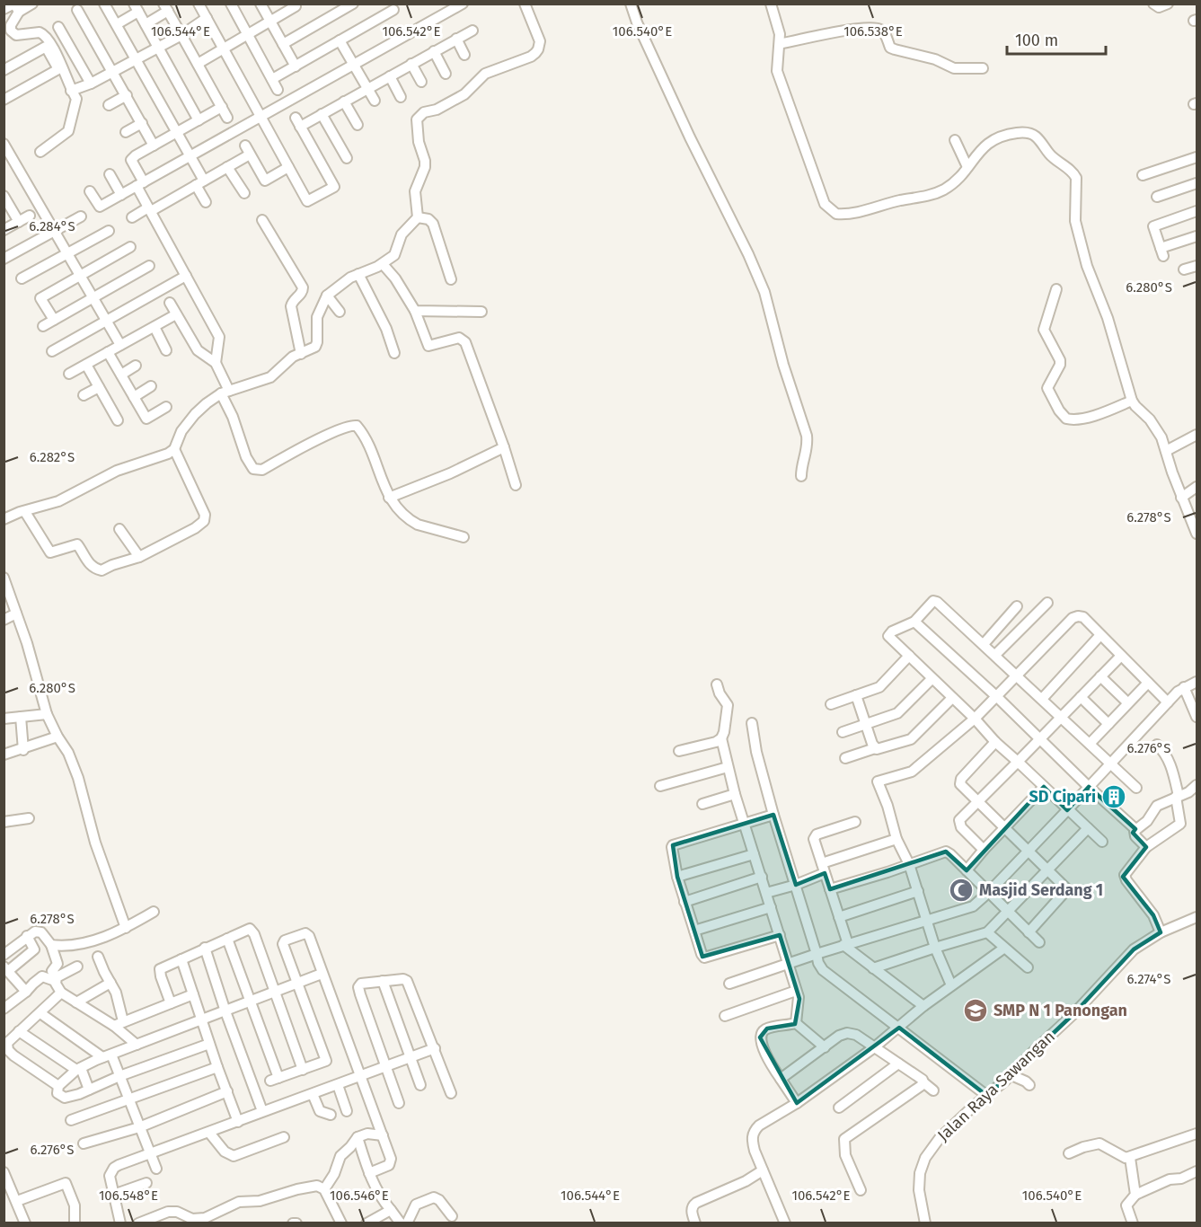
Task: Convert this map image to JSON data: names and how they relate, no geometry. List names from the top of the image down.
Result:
{
  "streets": {
    "street": ["Jalan Raya Sawangan"]
  },
  "places": {
    "building": ["SD Cipari"],
    "mosque": ["Masjid Serdang 1"],
    "school or university": ["SMP N 1 Panongan"]
  },
  "scale_bar": "100 m",
  "coordinates": [
    "106.544°E",
    "106.542°E",
    "106.538°E",
    "106.540°E",
    "6.284°S",
    "6.280°S",
    "6.282°S",
    "6.278°S",
    "6.276°S",
    "6.274°S",
    "106.548°E",
    "106.546°E"
  ]
}
